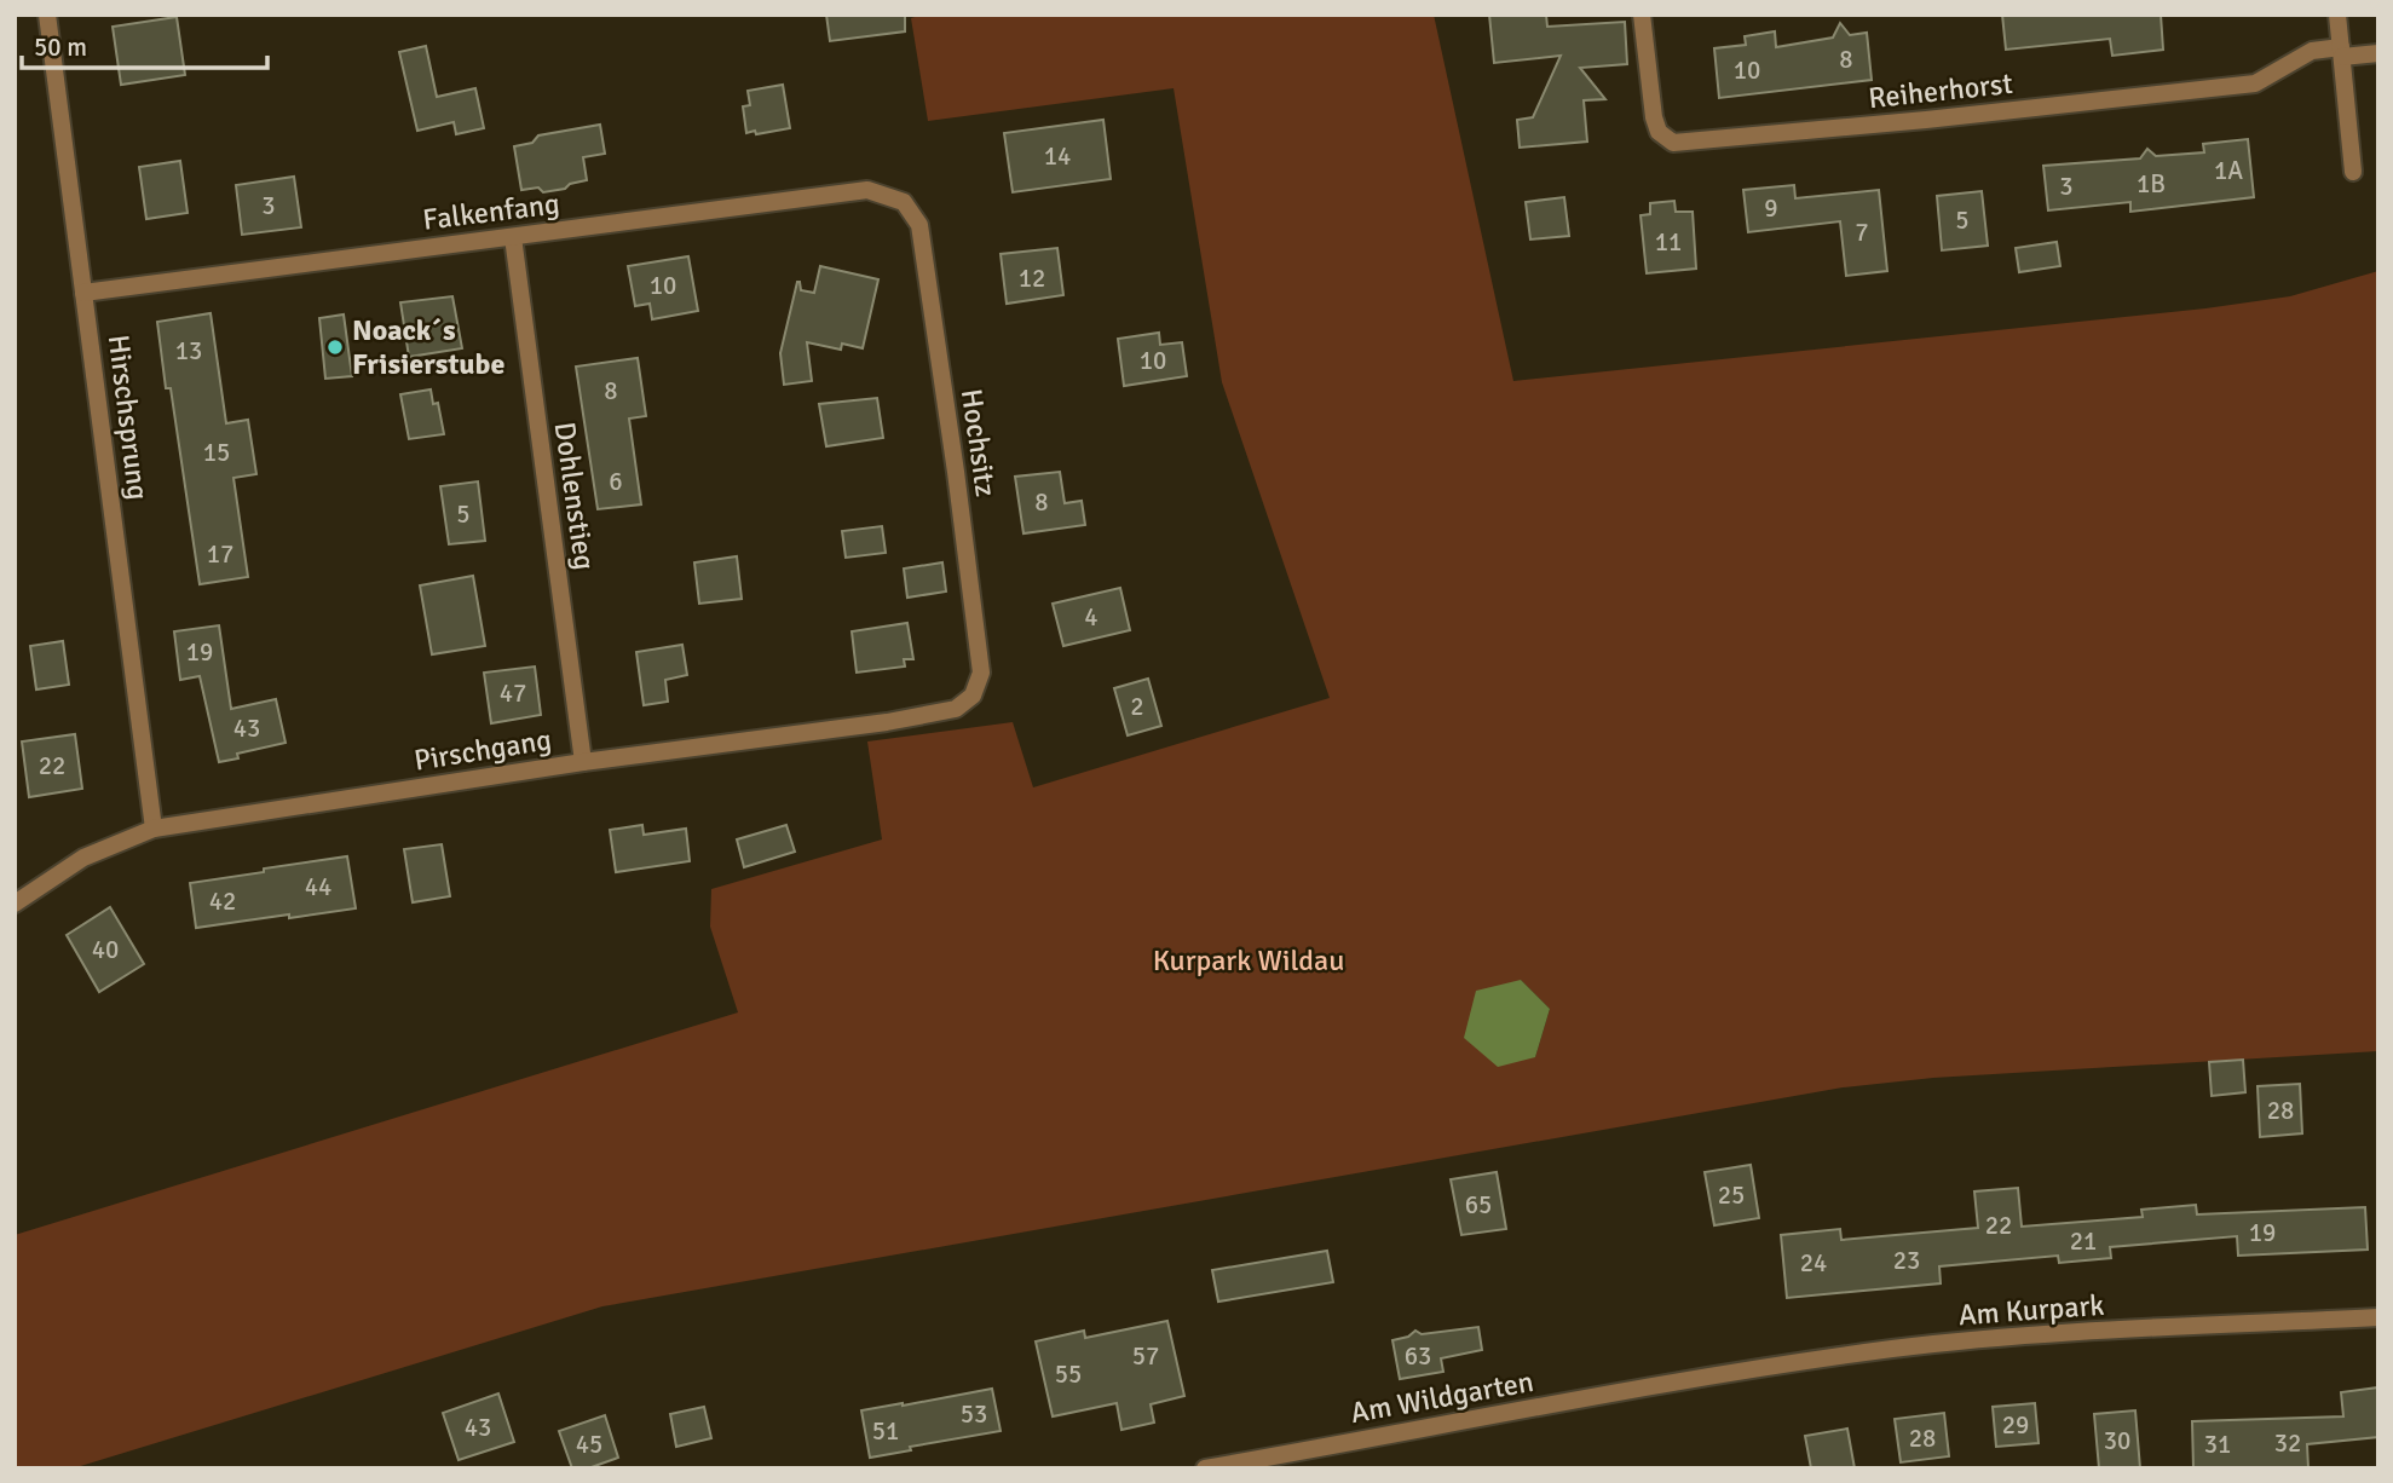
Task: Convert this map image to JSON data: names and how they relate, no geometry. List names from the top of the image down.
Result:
{
  "streets": {
    "street": [
      "Reiherhorst",
      "Falkenfang",
      "Hirschsprung",
      "Hochsitz",
      "Dohlenstieg",
      "Pirschgang",
      "Am Kurpark",
      "Am Wildgarten"
    ]
  },
  "crossings": [
    ["Falkenfang", "Hirschsprung"],
    ["Falkenfang", "Hochsitz"],
    ["Falkenfang", "Dohlenstieg"],
    ["Hirschsprung", "Pirschgang"],
    ["Hochsitz", "Pirschgang"],
    ["Dohlenstieg", "Pirschgang"],
    ["Am Kurpark", "Am Wildgarten"]
  ],
  "parks": ["Kurpark Wildau"],
  "places": ["Noack´s Frisierstube"],
  "house_numbers": [
    "8",
    "10",
    "14",
    "1A",
    "1B",
    "3",
    "3",
    "9",
    "5",
    "7",
    "11",
    "12",
    "10",
    "13",
    "10",
    "8",
    "15",
    "6",
    "8",
    "5",
    "17",
    "4",
    "19",
    "47",
    "2",
    "43",
    "22",
    "44",
    "42",
    "40",
    "28",
    "25",
    "65",
    "22",
    "19",
    "21",
    "23",
    "24",
    "57",
    "63",
    "55",
    "53",
    "29",
    "43",
    "51",
    "28",
    "30",
    "32",
    "45",
    "31"
  ],
  "scale_bar": "50 m"
}
